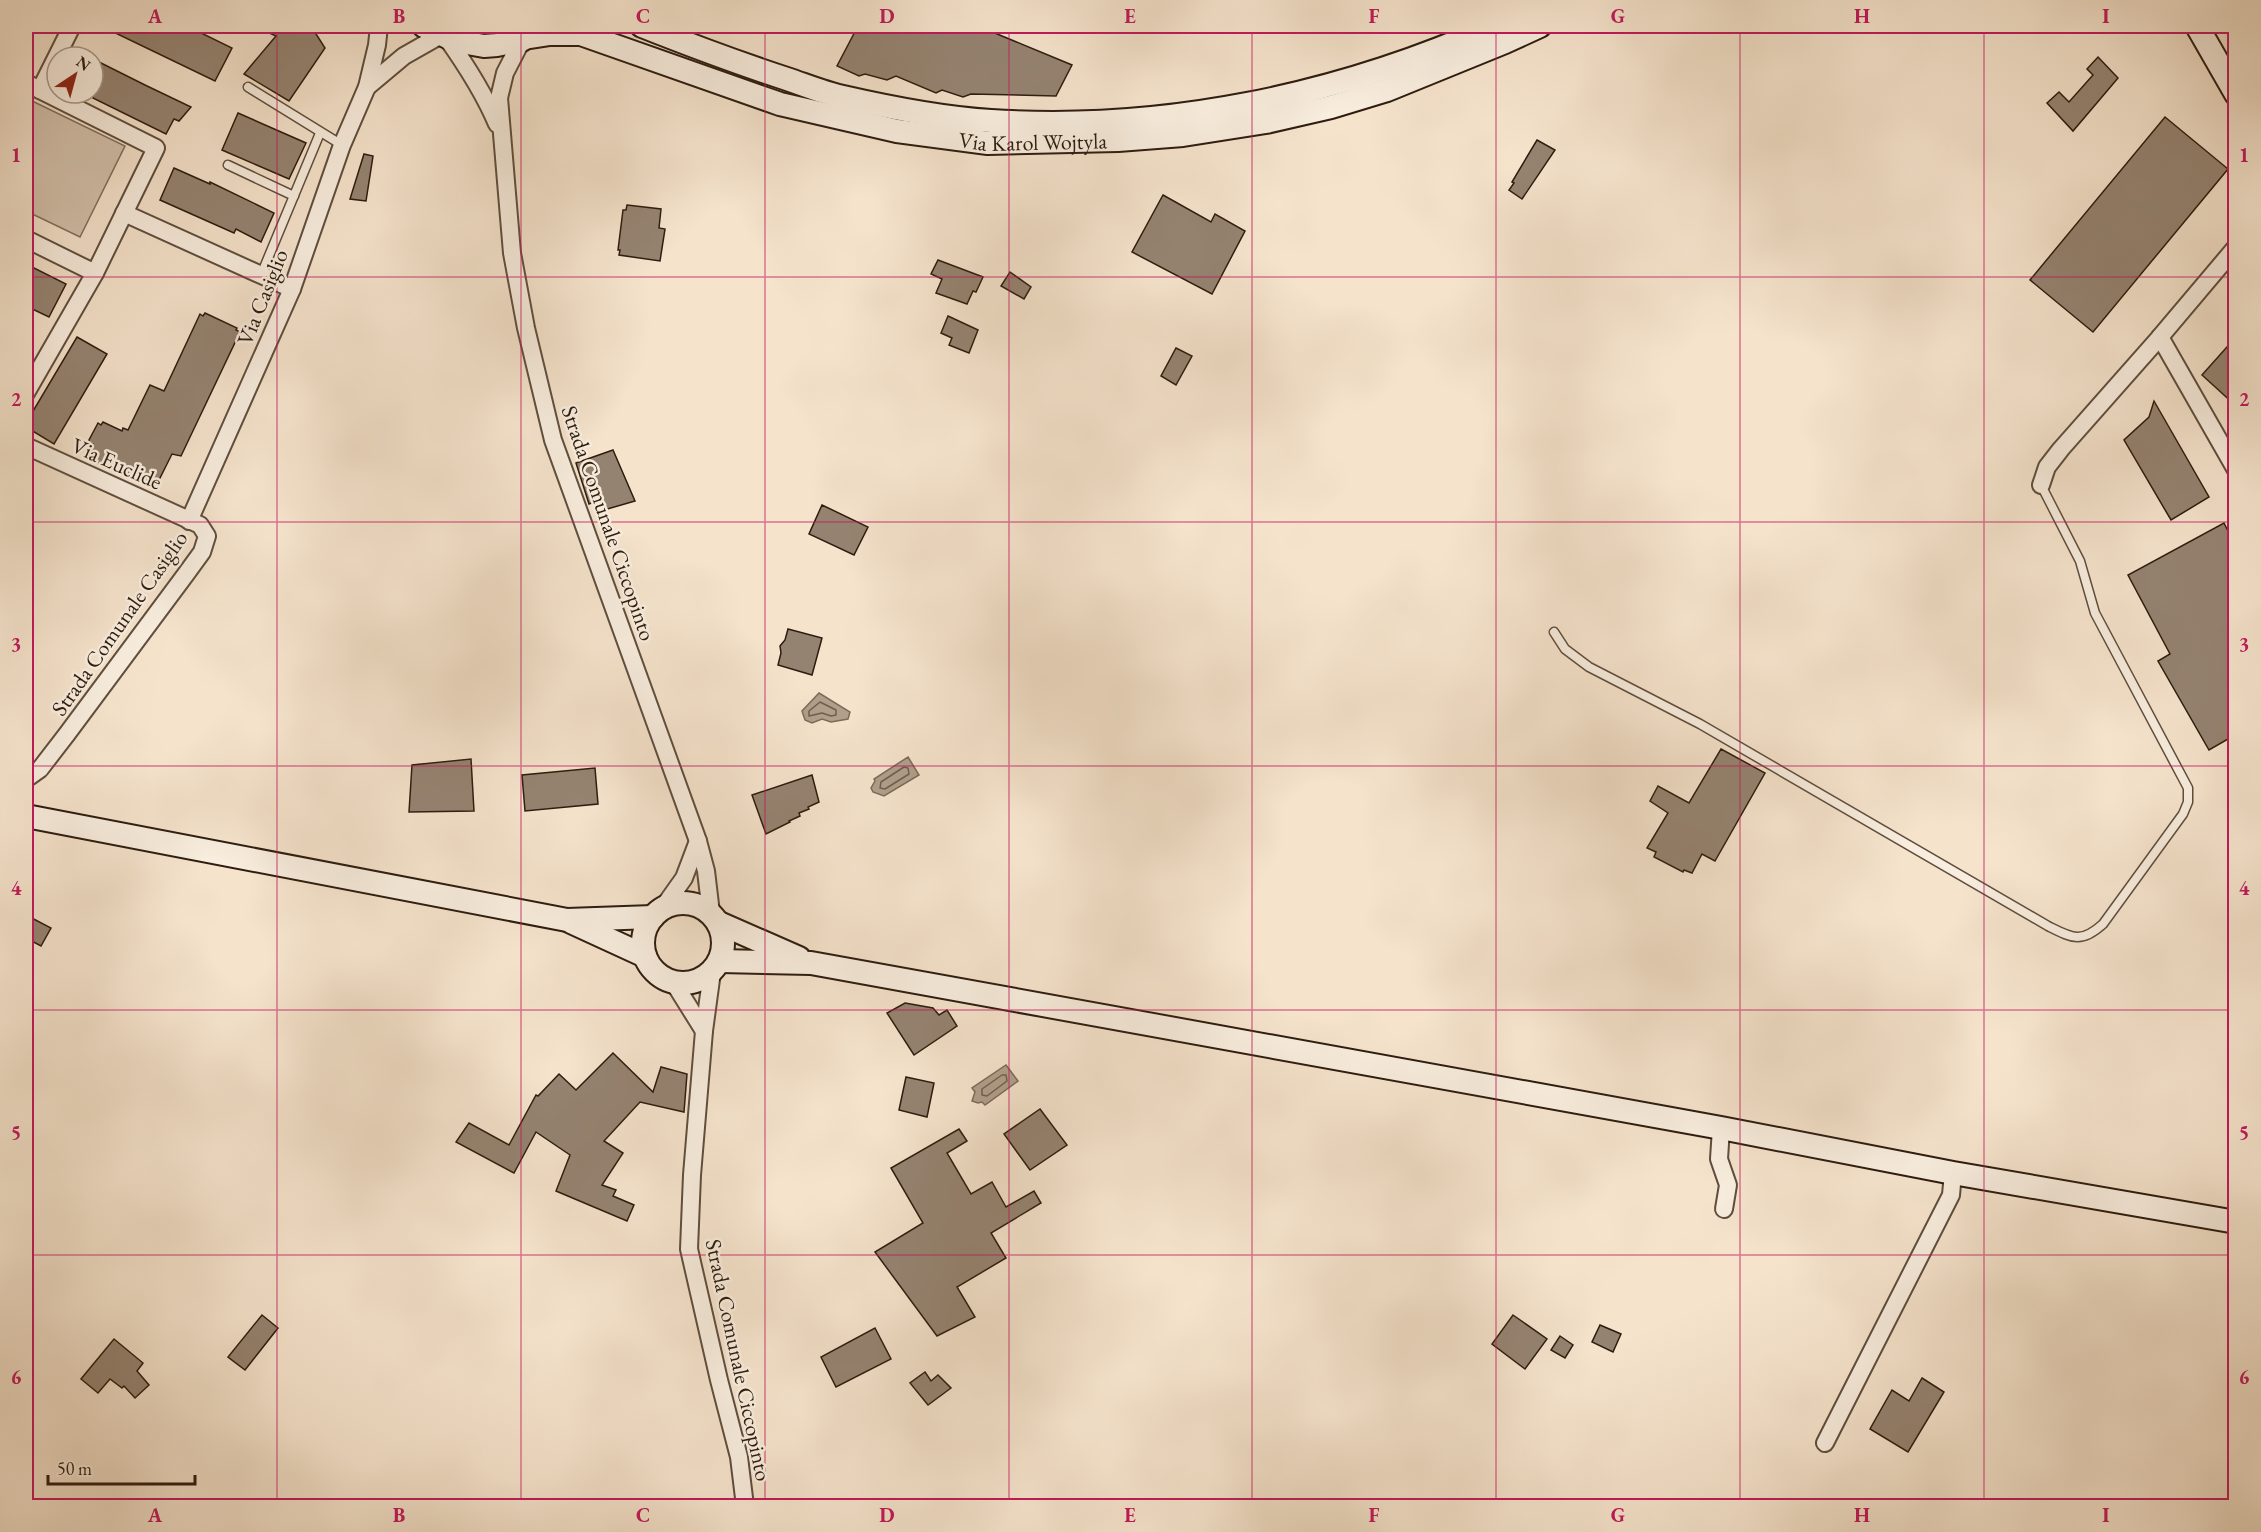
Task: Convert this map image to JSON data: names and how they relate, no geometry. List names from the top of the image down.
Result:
{
  "streets": {
    "main road": ["Via Karol Wojtyla"],
    "street": [
      "Via Casiglio",
      "Via Euclide",
      "Strada Comunale Ciccopinto",
      "Strada Comunale Casiglio"
    ]
  },
  "crossings": [
    ["Via Karol Wojtyla", "Via Casiglio"],
    ["Via Karol Wojtyla", "Strada Comunale Ciccopinto"],
    ["Via Casiglio", "Via Euclide"],
    ["Via Casiglio", "Strada Comunale Ciccopinto"],
    ["Via Casiglio", "Strada Comunale Casiglio"],
    ["Via Euclide", "Strada Comunale Casiglio"]
  ],
  "scale_bar": "50 m",
  "north": "top right",
  "grid": {
    "columns": [
      "A",
      "B",
      "C",
      "D",
      "E",
      "F",
      "G",
      "H",
      "I"
    ],
    "rows": [
      "1",
      "2",
      "3",
      "4",
      "5",
      "6"
    ]
  }
}
